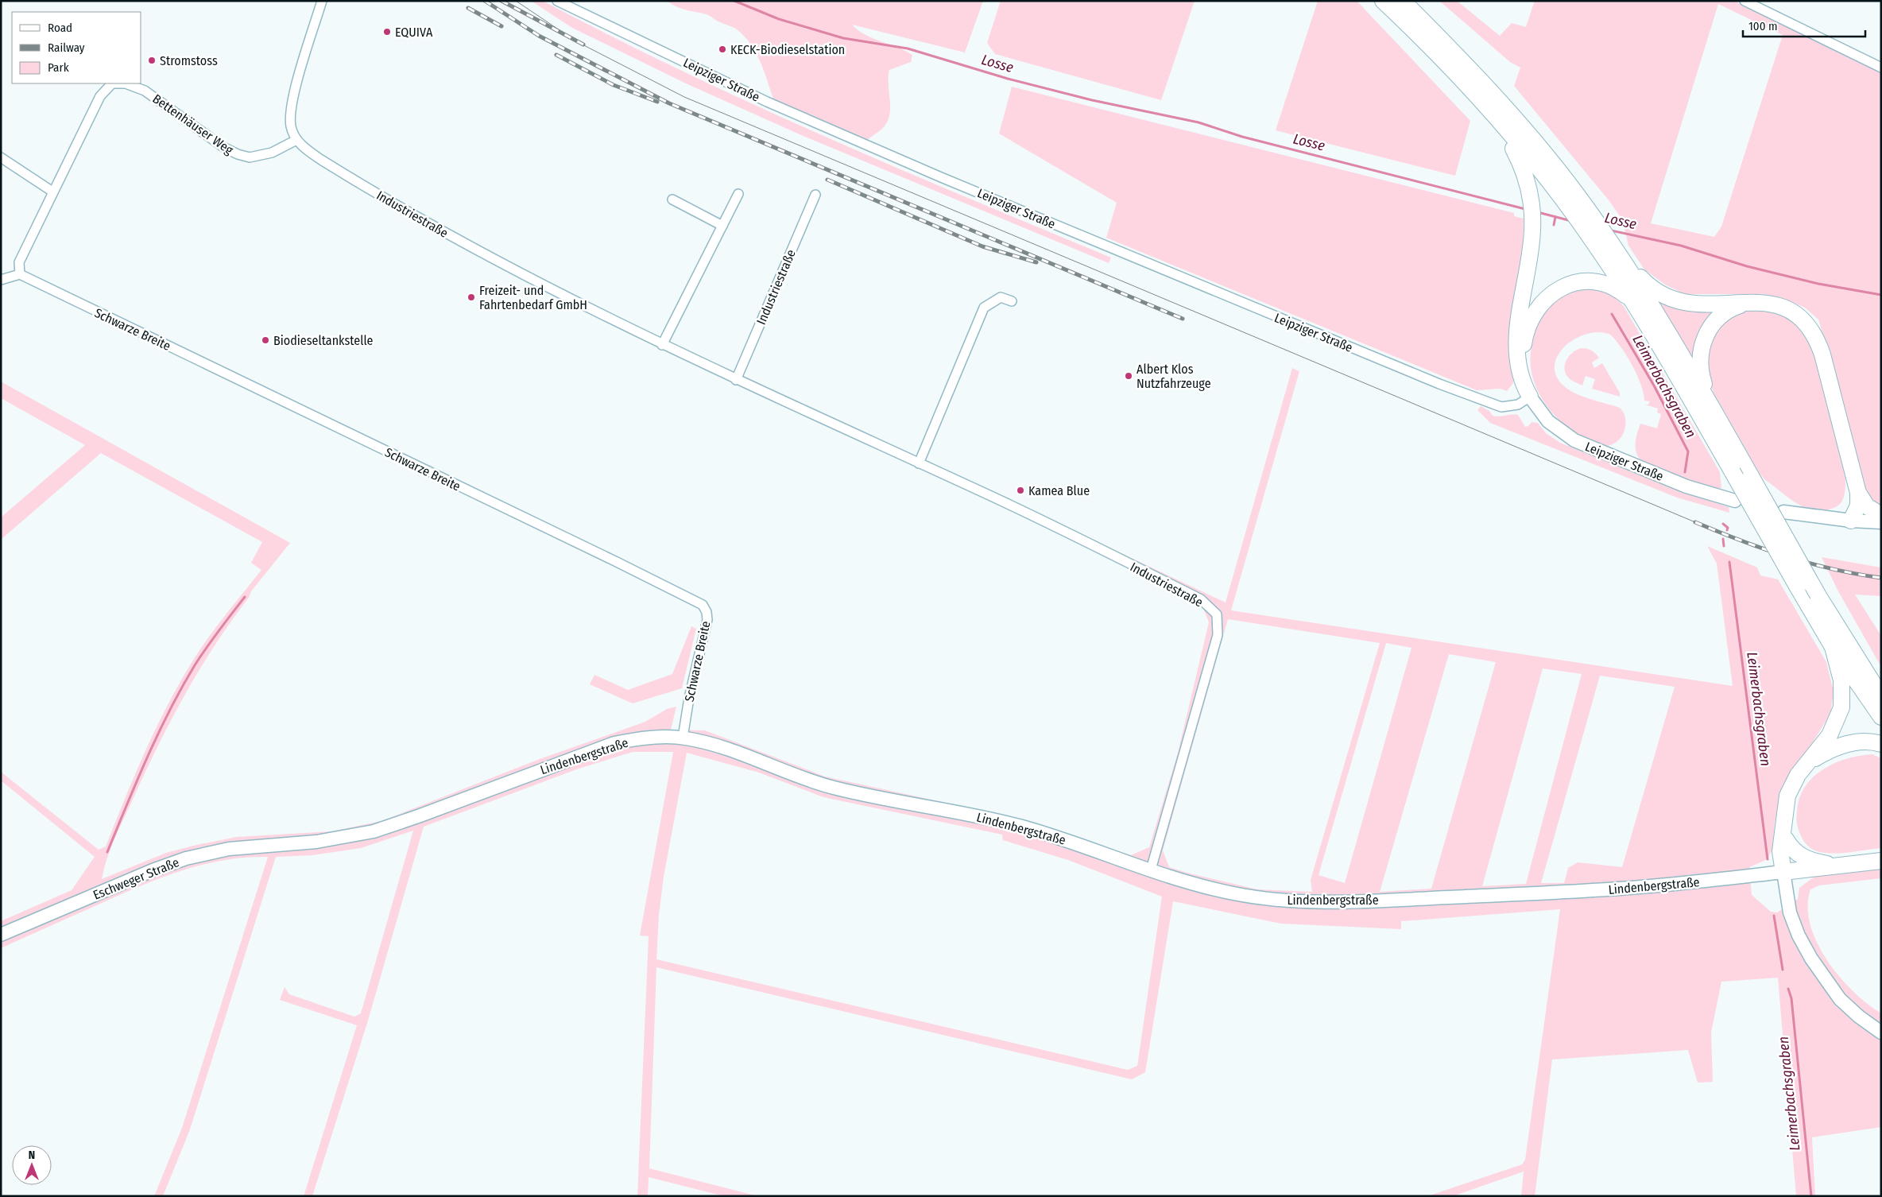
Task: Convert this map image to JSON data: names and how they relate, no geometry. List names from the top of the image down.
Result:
{
  "streets": {
    "main road": ["Leipziger Straße", "Lindenbergstraße", "Eschweger Straße"],
    "street": ["Bettenhäuser Weg", "Industriestraße", "Schwarze Breite"]
  },
  "crossings": [
    ["Bettenhäuser Weg", "Industriestraße"],
    ["Industriestraße", "Lindenbergstraße"],
    ["Schwarze Breite", "Lindenbergstraße"],
    ["Lindenbergstraße", "Eschweger Straße"]
  ],
  "water": ["Losse", "Leimerbachsgraben"],
  "places": [
    "EQUIVA",
    "KECK-Biodieselstation",
    "Stromstoss",
    "Freizeit- und Fahrtenbedarf GmbH",
    "Biodieseltankstelle",
    "Albert Klos Nutzfahrzeuge",
    "Kamea Blue"
  ],
  "legend": ["Road", "Railway", "Park"],
  "scale_bar": "100 m",
  "north": "top"
}
